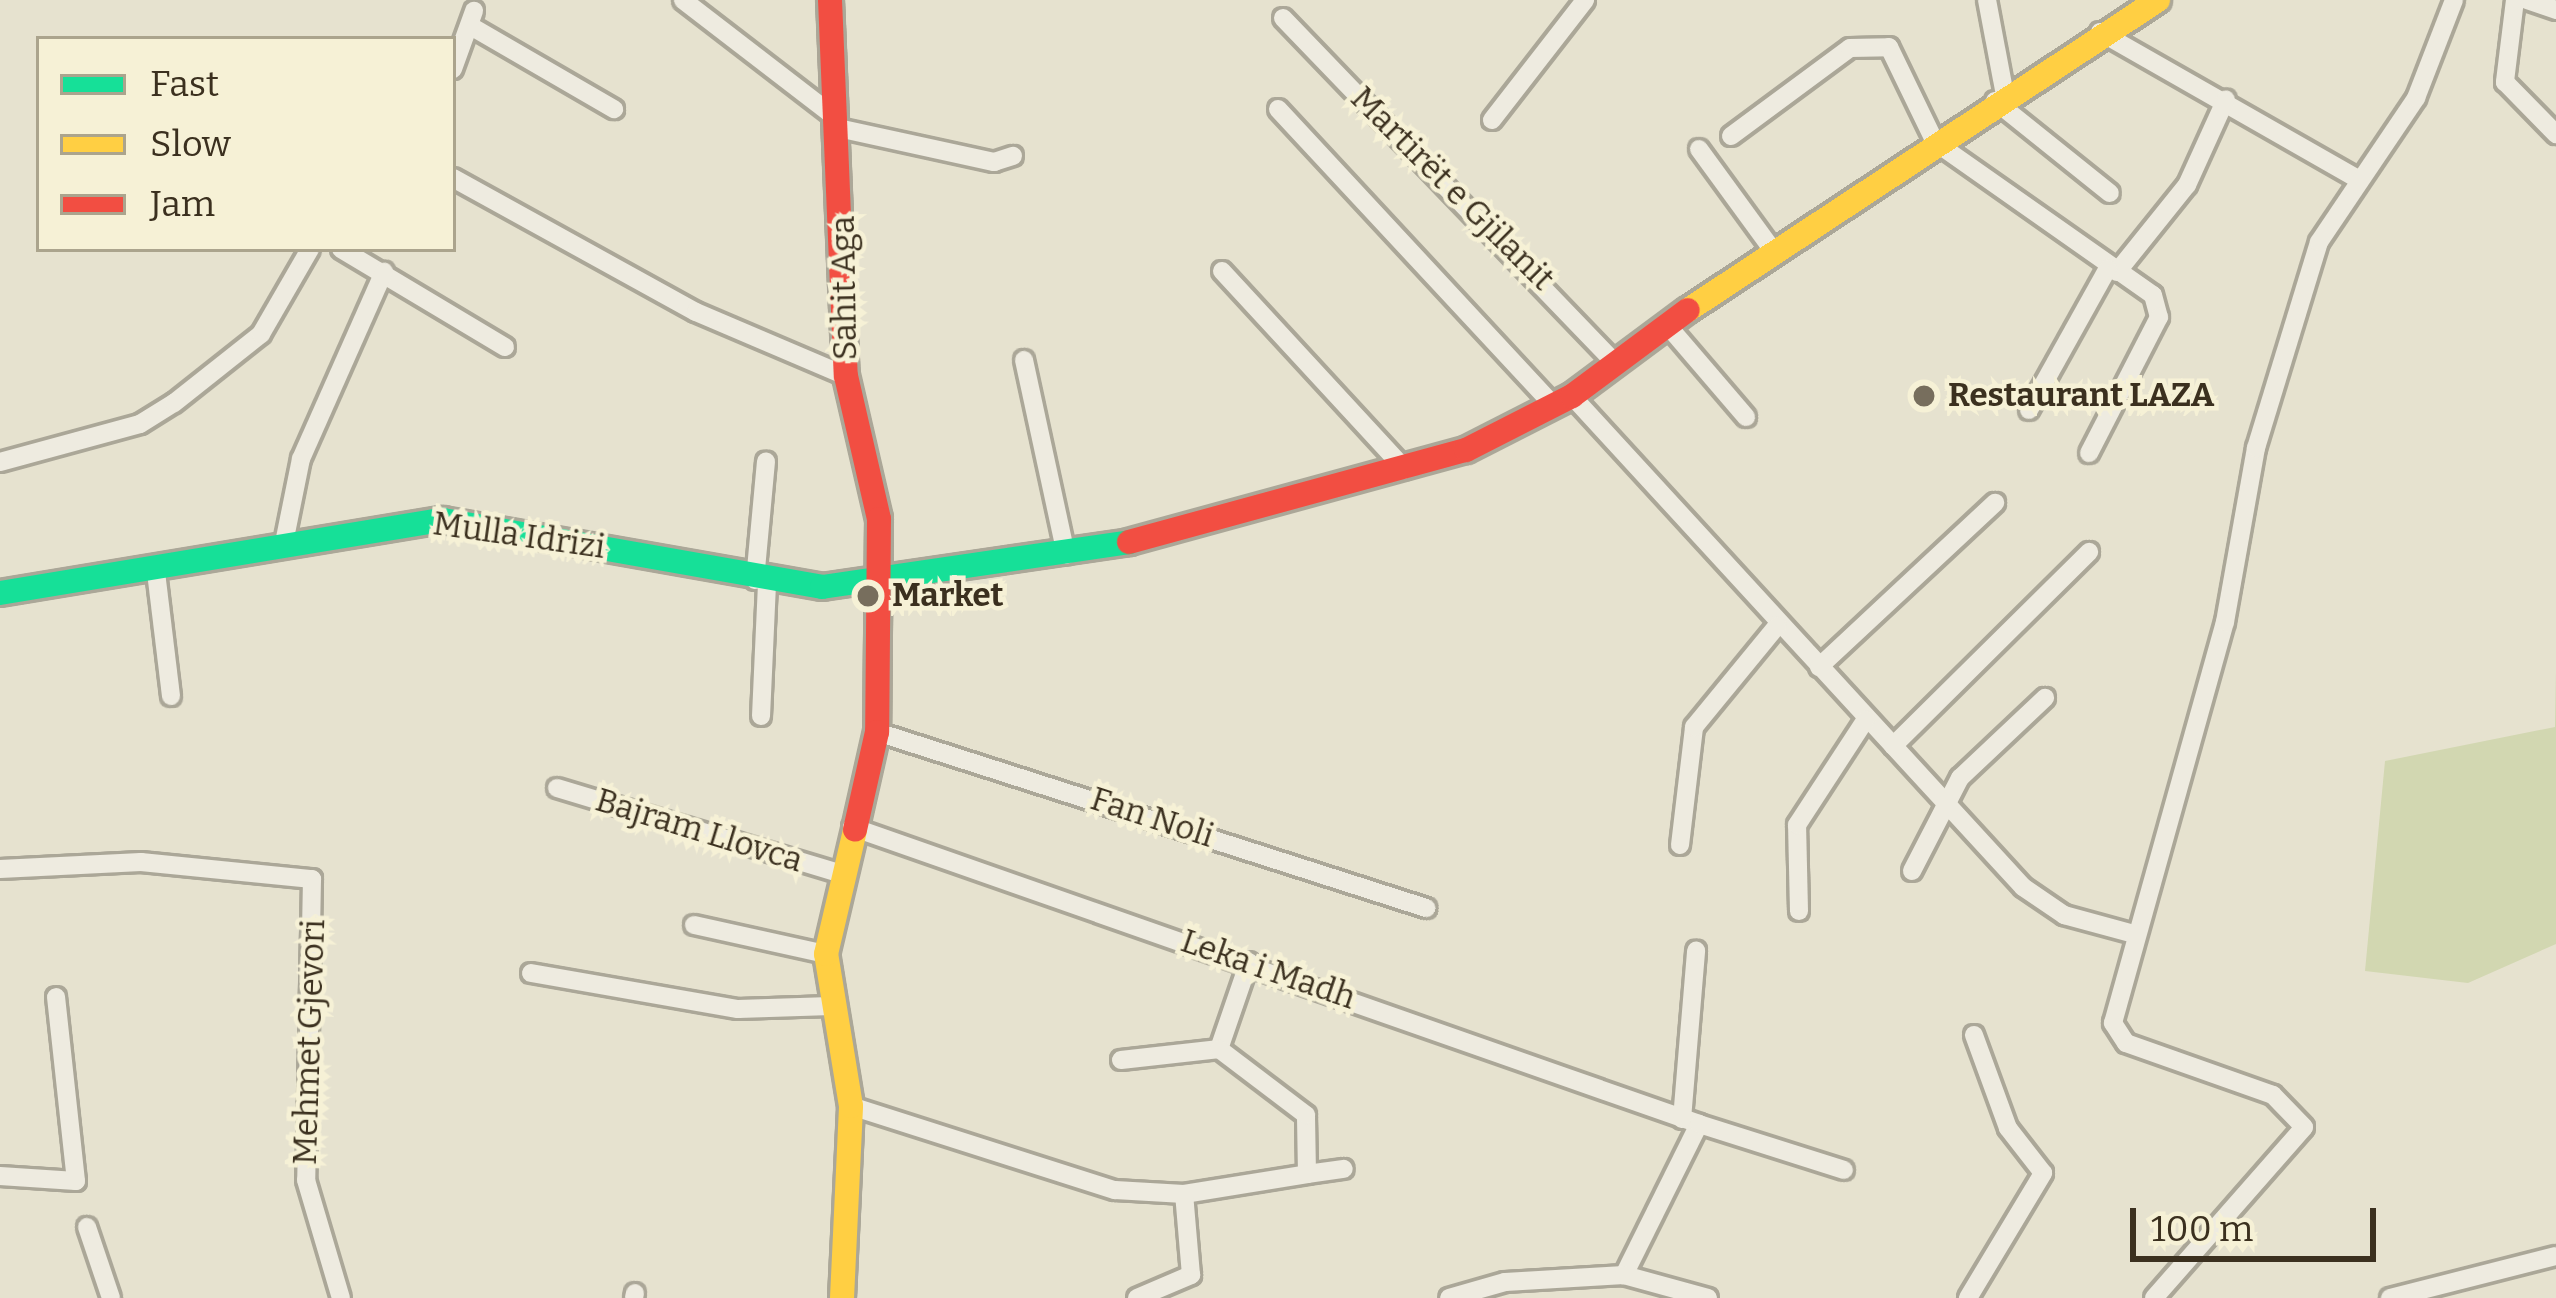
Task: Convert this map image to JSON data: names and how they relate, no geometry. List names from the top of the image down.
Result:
{
  "streets": {
    "street": [
      "Martirët e Gjilanit",
      "Sahit Aga",
      "Mulla Idrizi",
      "Fan Noli",
      "Bajram Llovca",
      "Leka i Madh",
      "Mehmet Gjevori"
    ]
  },
  "crossings": [
    ["Sahit Aga", "Mulla Idrizi"],
    ["Sahit Aga", "Bajram Llovca"],
    ["Mulla Idrizi", "Bajram Llovca"],
    ["Fan Noli", "Bajram Llovca"],
    ["Bajram Llovca", "Leka i Madh"]
  ],
  "places": ["Restaurant LAZA", "Market"],
  "legend": ["Fast", "Slow", "Jam"],
  "scale_bar": "100 m"
}
